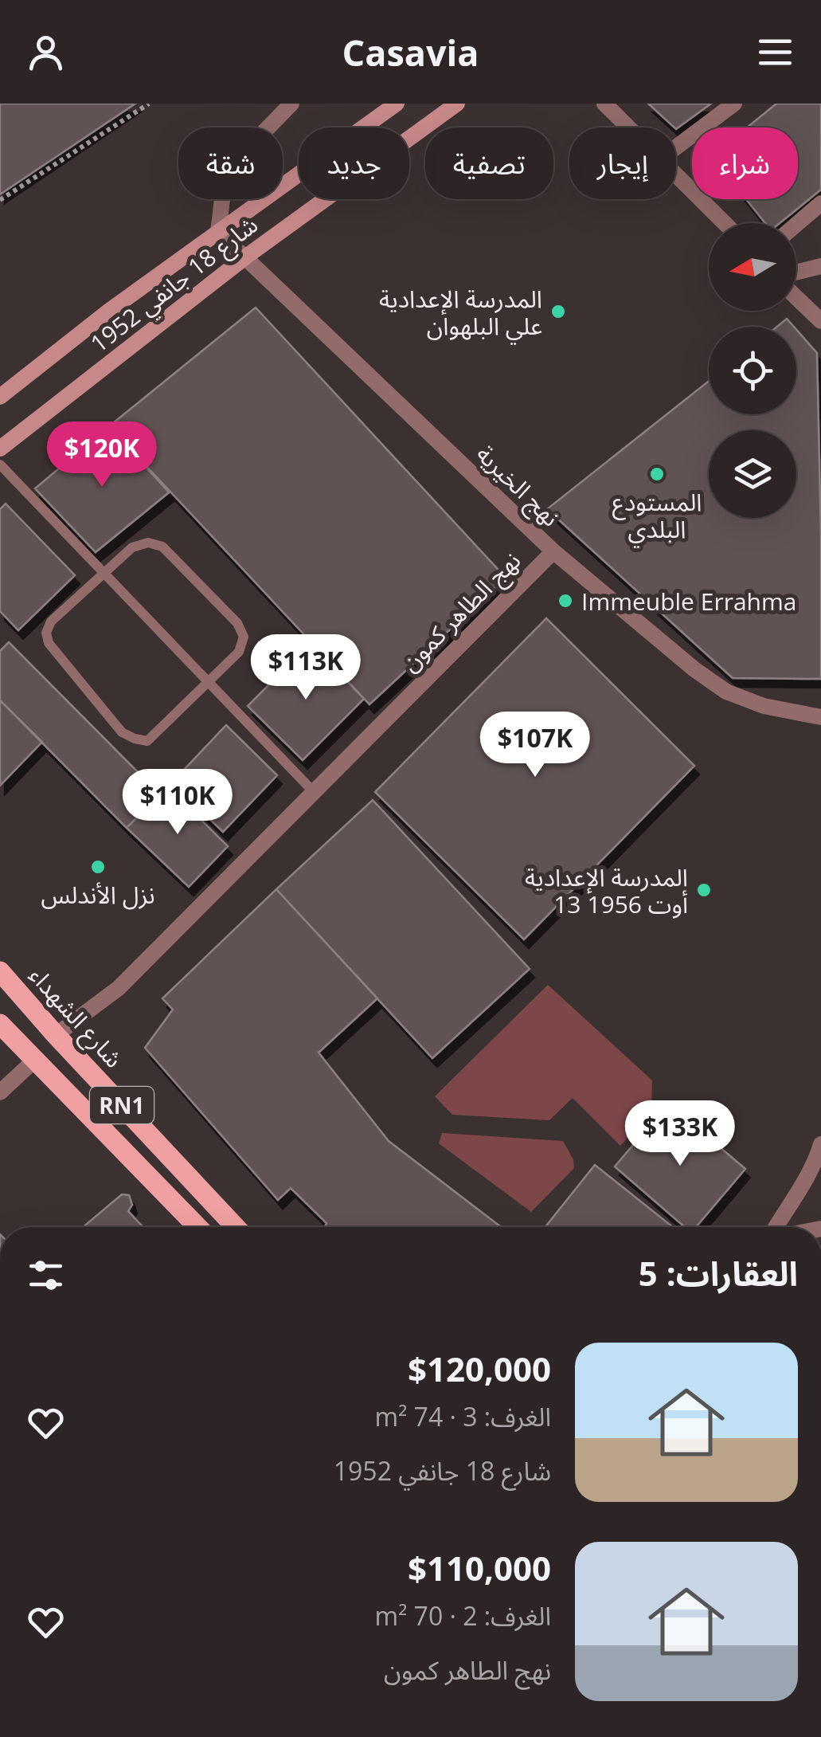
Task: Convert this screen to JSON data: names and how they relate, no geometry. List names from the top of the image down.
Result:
{
  "streets": {
    "main road": ["شارع 18 جانفي 1952", "شارع الشهداء", "RN1"],
    "street": ["نهج الخيرية", "نهج الطاهر كمون"]
  },
  "crossings": [
    ["شارع 18 جانفي 1952", "نهج الخيرية"],
    ["نهج الخيرية", "نهج الطاهر كمون"],
    ["نهج الطاهر كمون", "شارع الشهداء"]
  ],
  "places": [
    "المدرسة الإعدادية علي البلهوان",
    "المستودع البلدي",
    "Immeuble Errahma",
    "نزل الأندلس",
    "المدرسة الإعدادية 13 أوت 1956"
  ],
  "north": "left",
  "page": {
    "header": "Casavia",
    "chip": [
      "شراء",
      "إيجار",
      "تصفية",
      "جديد",
      "شقة"
    ],
    "price": [
      "$120K",
      "$113K",
      "$107K",
      "$110K",
      "$133K"
    ],
    "heading": "العقارات: 5",
    "list": [
      {
        "name": "$120,000",
        "note": "الغرف: 3 · 74 m² · شارع 18 جانفي 1952"
      },
      {
        "name": "$110,000",
        "note": "الغرف: 2 · 70 m² · نهج الطاهر كمون"
      }
    ]
  }
}
